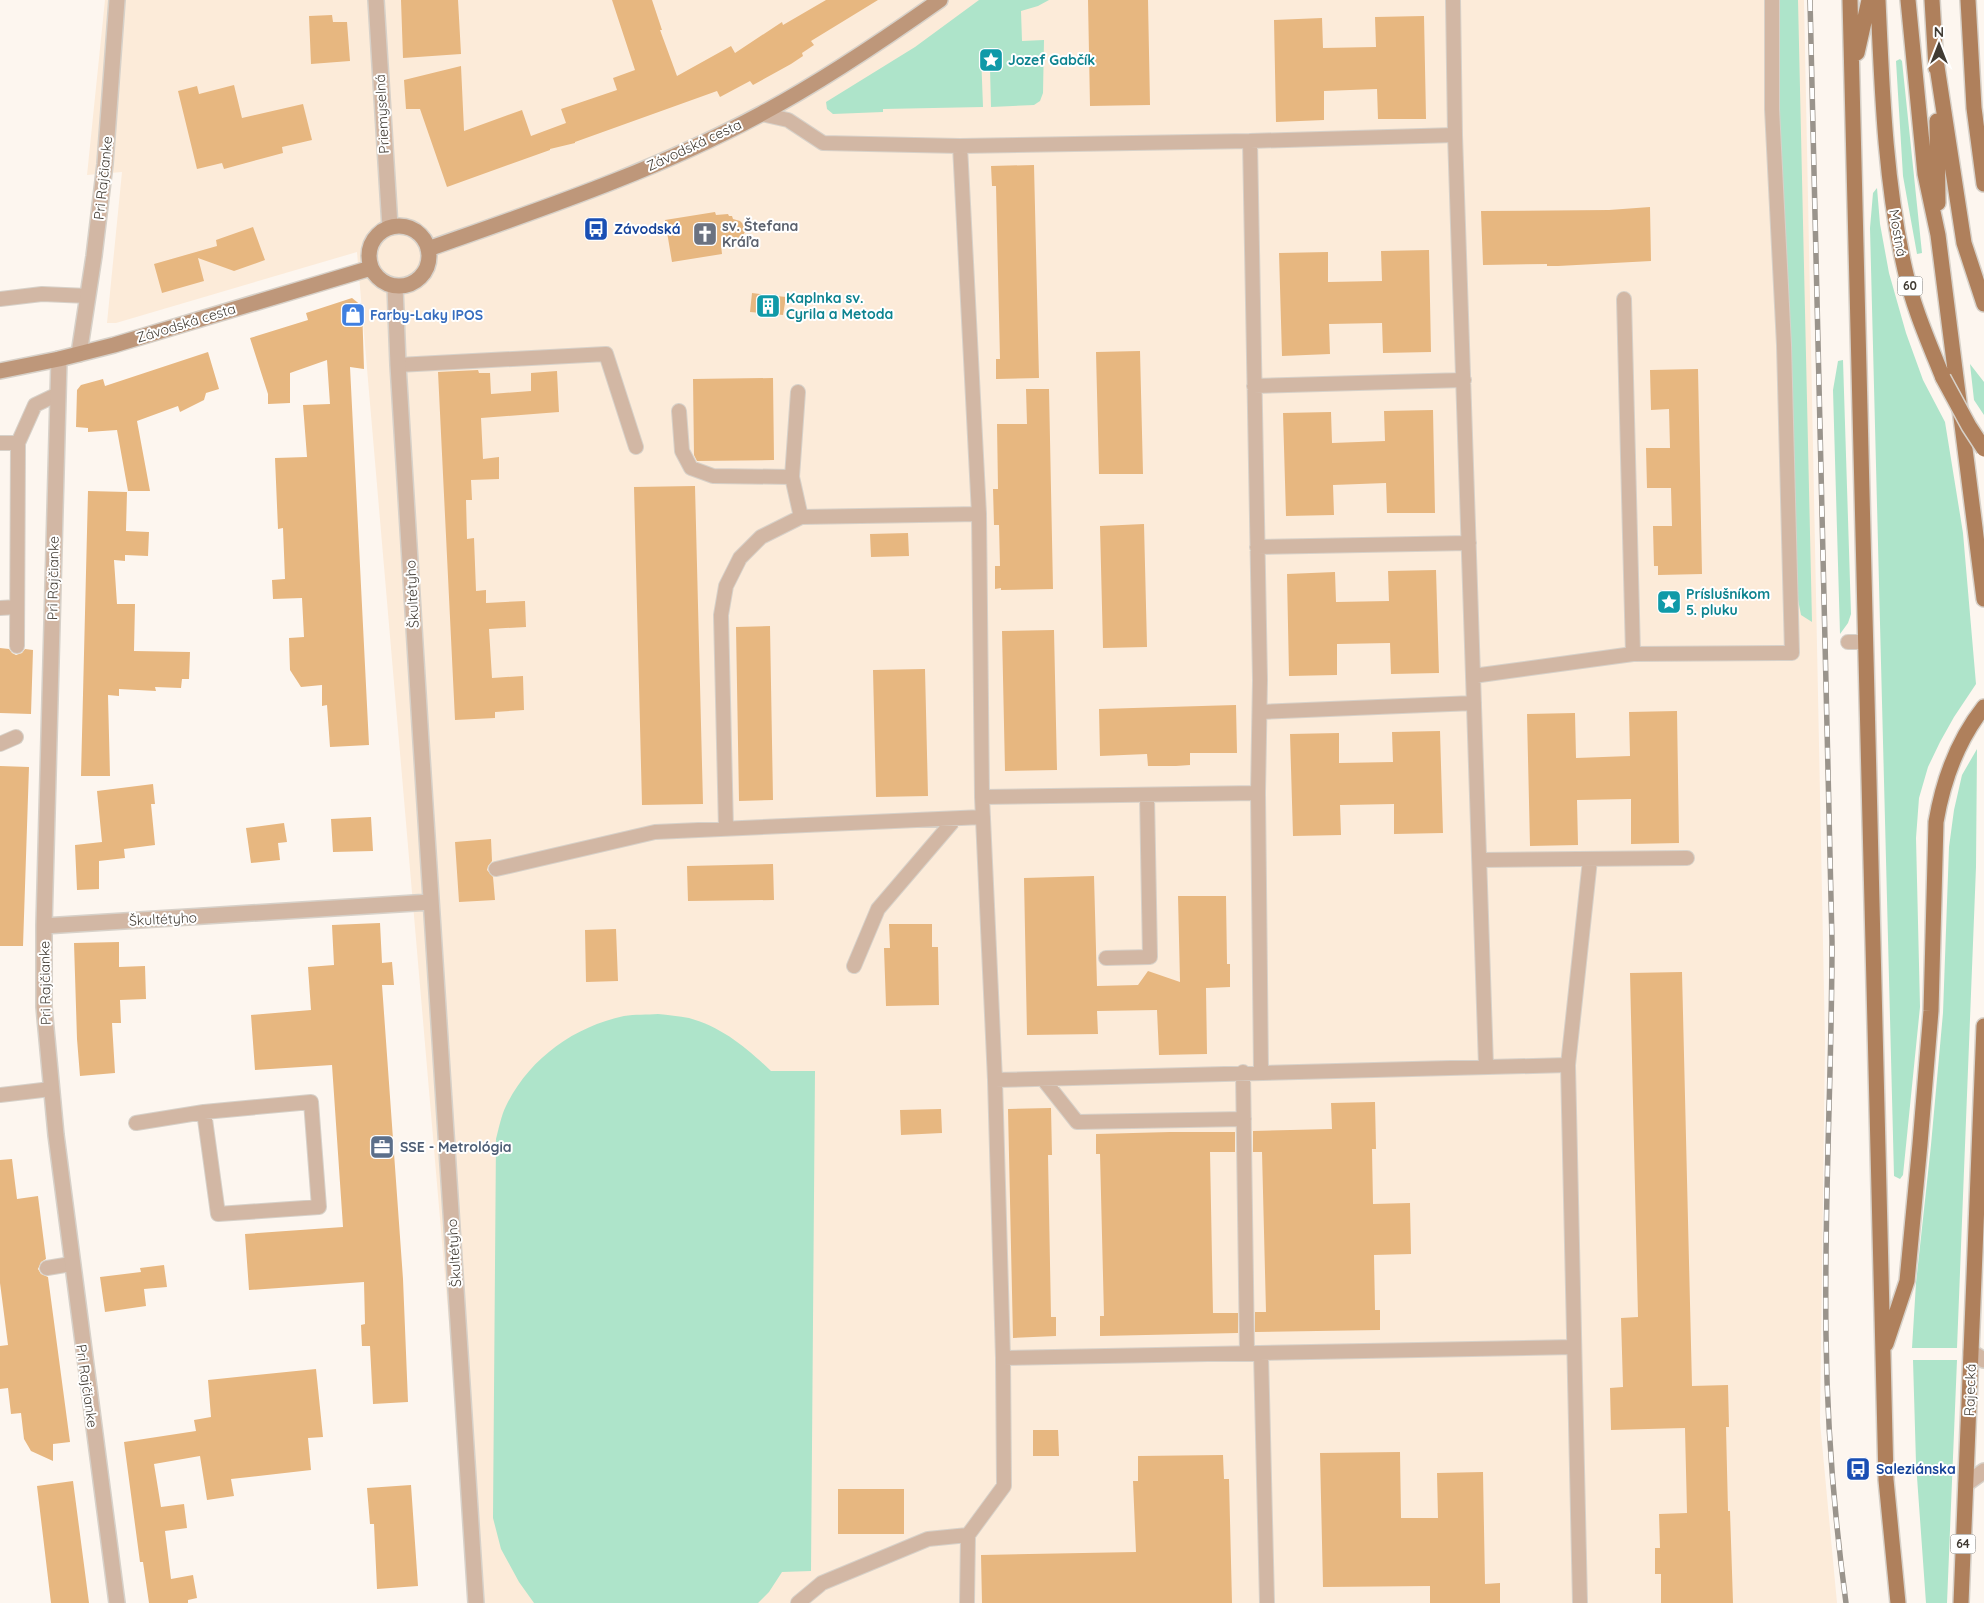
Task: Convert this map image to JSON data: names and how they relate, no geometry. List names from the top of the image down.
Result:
{
  "streets": {
    "main road": [
      "Mostná",
      "60",
      "Rajecká",
      "64"
    ],
    "street": [
      "Priemyselná",
      "Závodská cesta",
      "Pri Rajčianke",
      "Škultétyho"
    ]
  },
  "crossings": [
    ["Priemyselná", "Závodská cesta"],
    ["Priemyselná", "Škultétyho"],
    ["Závodská cesta", "Pri Rajčianke"],
    ["Závodská cesta", "Škultétyho"],
    ["Pri Rajčianke", "Škultétyho"]
  ],
  "places": {
    "place": ["Jozef Gabčík", "Príslušníkom 5. pluku"],
    "bus stop": ["Závodská", "Saleziánska"],
    "church": ["sv. Štefana Kráľa"],
    "building": ["Kaplnka sv. Cyrila a Metoda"],
    "shop": ["Farby-Laky IPOS"],
    "office": ["SSE - Metrológia"]
  },
  "north": "top"
}
